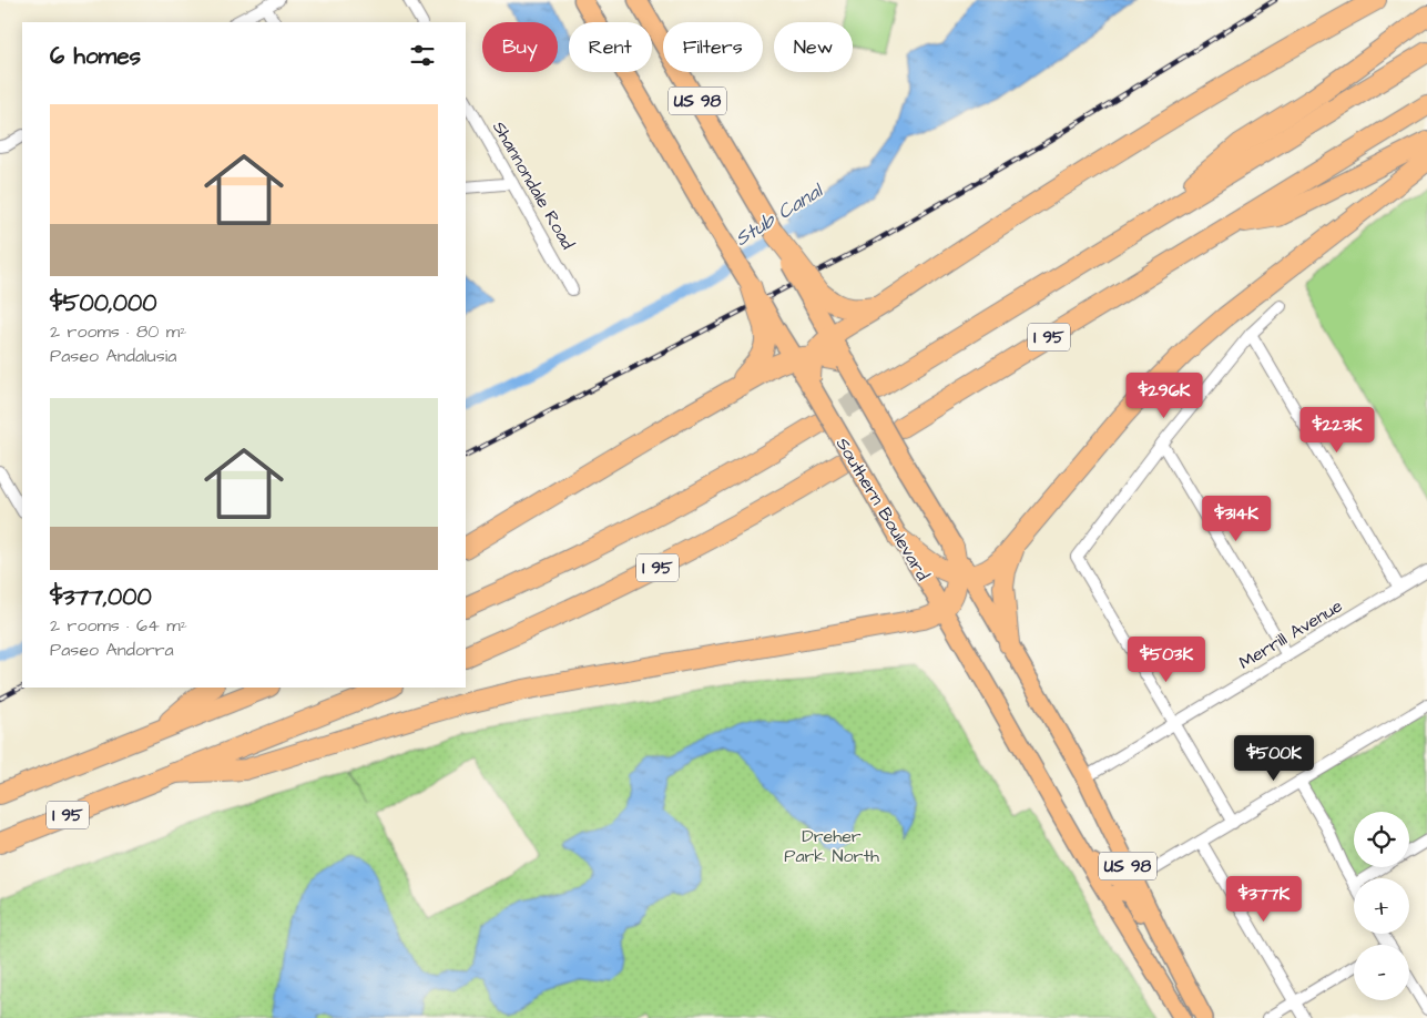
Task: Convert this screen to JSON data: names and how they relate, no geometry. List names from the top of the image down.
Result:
{
  "streets": {
    "highway": ["US 98", "I 95", "Southern Boulevard"],
    "street": ["Shannondale Road", "Merrill Avenue"]
  },
  "crossings": [
    ["US 98", "Merrill Avenue"]
  ],
  "water": ["Stub Canal"],
  "parks": ["Dreher Park North"],
  "page": {
    "chip": [
      "Buy",
      "Rent",
      "Filters",
      "New"
    ],
    "heading": "6 homes",
    "list": [
      {
        "name": "$500,000",
        "note": "2 rooms · 80 m² · Paseo Andalusia"
      },
      {
        "name": "$377,000",
        "note": "2 rooms · 64 m² · Paseo Andorra"
      }
    ],
    "price": [
      "$296K",
      "$223K",
      "$314K",
      "$503K",
      "$500K",
      "$377K"
    ],
    "map_buttons": ["+", "−"]
  }
}
